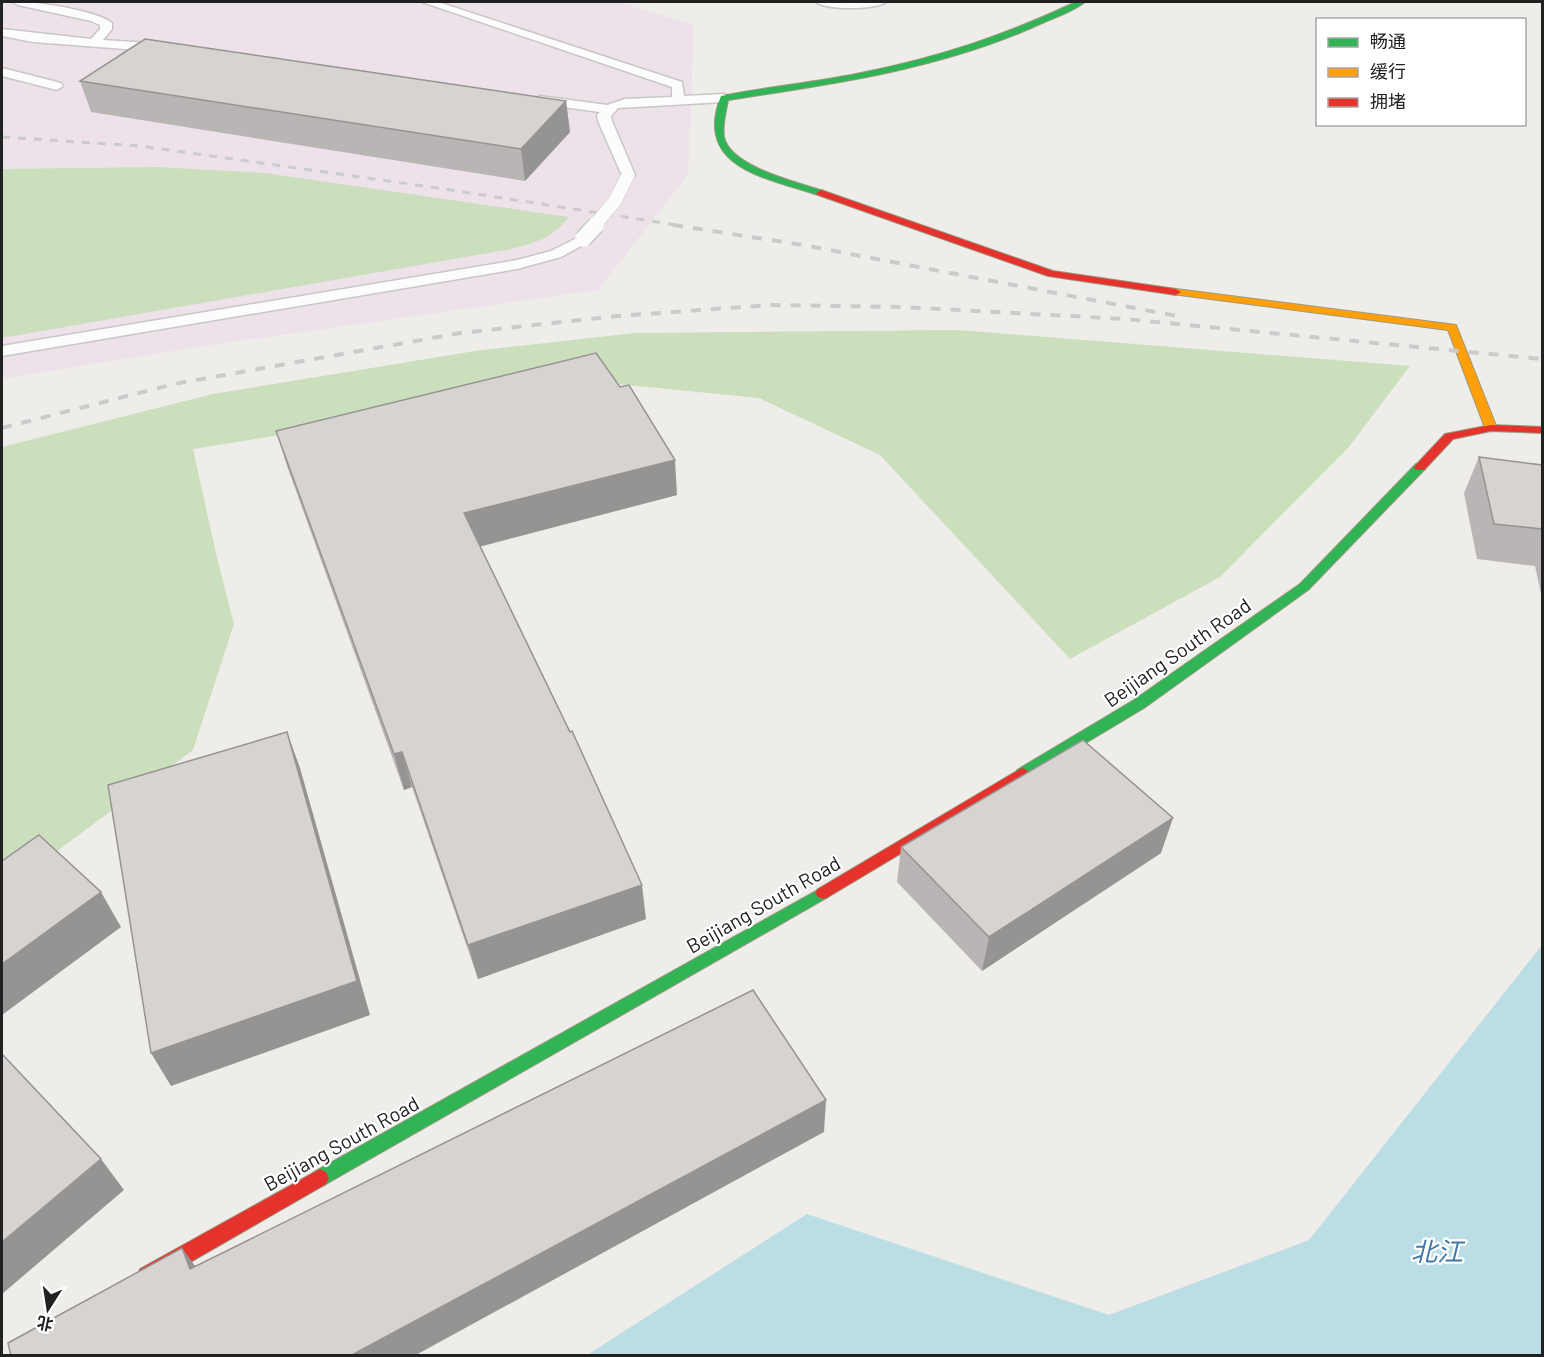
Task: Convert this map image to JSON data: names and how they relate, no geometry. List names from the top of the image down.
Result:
{
  "streets": {
    "street": ["Beijiang South Road"]
  },
  "water": ["北江"],
  "legend": ["畅通", "缓行", "拥堵"],
  "north": "bottom"
}
